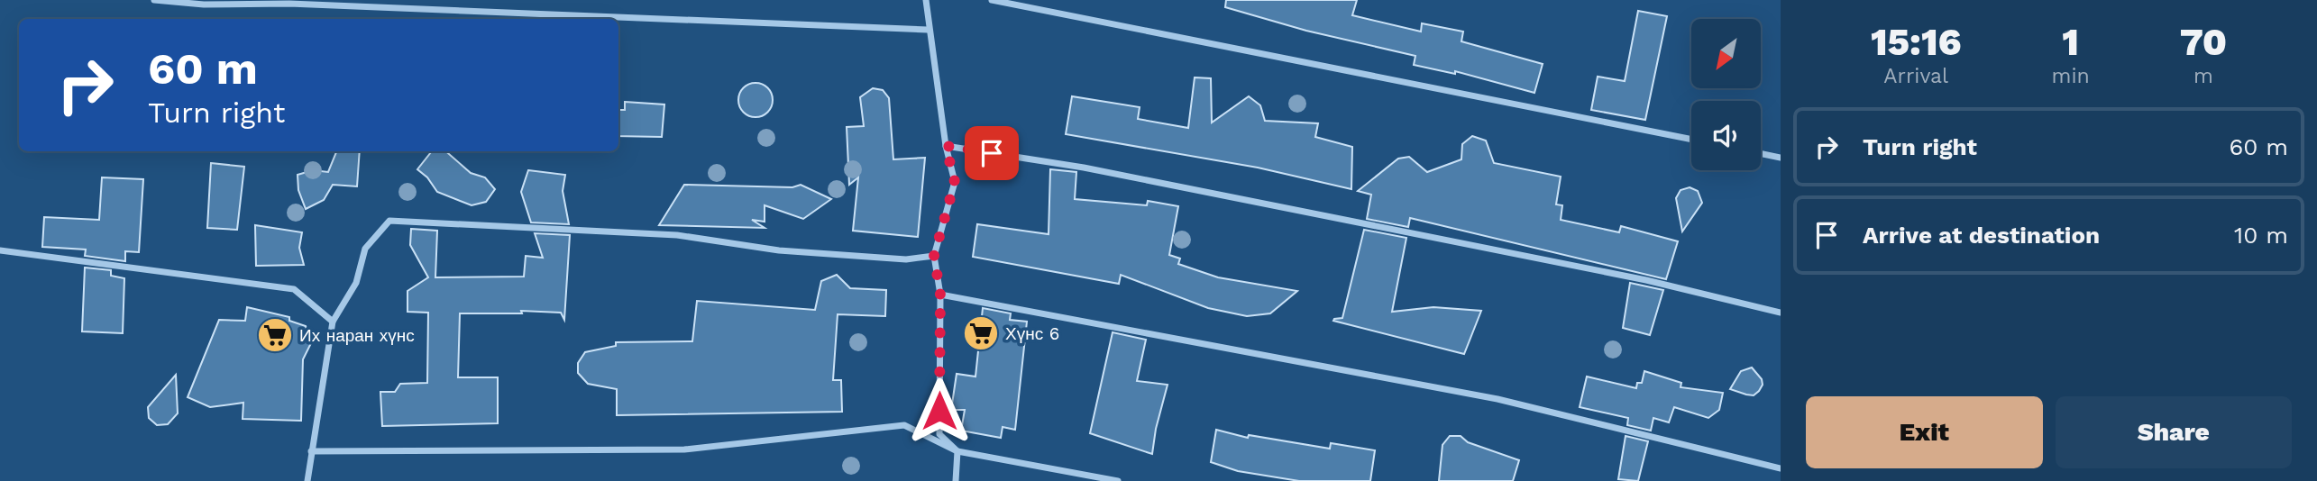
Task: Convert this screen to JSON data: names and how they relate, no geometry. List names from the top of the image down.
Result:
{
  "places": {
    "supermarket": ["Хүнс 6", "Их наран хүнс"]
  },
  "north": "bottom left",
  "page": {
    "eta": [
      "15:16",
      "Arrival",
      "1",
      "min",
      "70",
      "m"
    ],
    "turn": ["60 m", "Turn right"],
    "list": [
      {
        "name": "Turn right",
        "value": "60 m"
      },
      {
        "name": "Arrive at destination",
        "value": "10 m"
      }
    ],
    "buttons": ["Exit", "Share"]
  }
}
